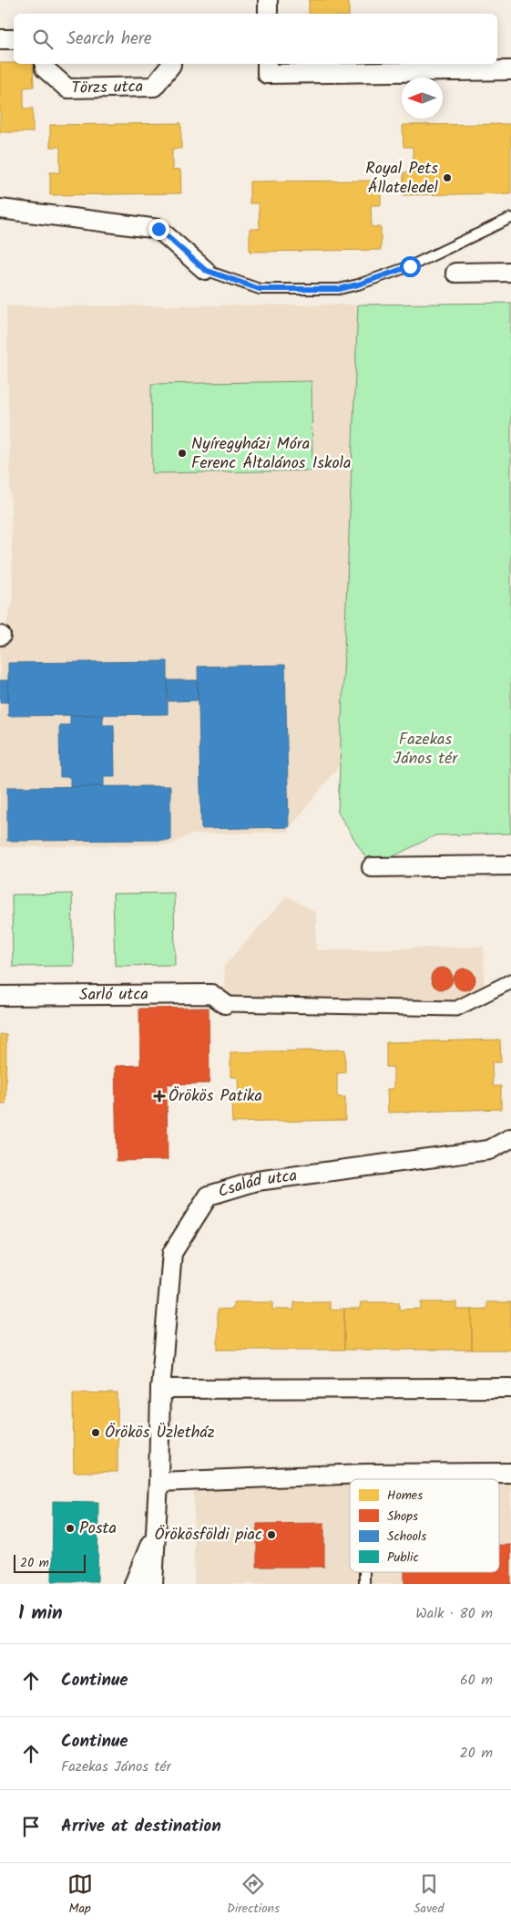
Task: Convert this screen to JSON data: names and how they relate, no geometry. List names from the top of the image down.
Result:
{
  "streets": {
    "street": ["Törzs utca", "Sarló utca", "Család utca"]
  },
  "parks": ["Fazekas János tér"],
  "places": {
    "other": [
      "Royal Pets Állateledel",
      "Nyíregyházi Móra Ferenc Általános Iskola",
      "Örökös Üzletház",
      "Posta",
      "Örökösföldi piac"
    ],
    "health": ["Örökös Patika"]
  },
  "legend": [
    "Homes",
    "Shops",
    "Schools",
    "Public"
  ],
  "scale_bar": "20 m",
  "north": "left",
  "page": {
    "search": "Search here",
    "scale": "20 m",
    "heading": ["1 min", "Walk · 80 m"],
    "list": [
      ["Continue", "60 m"],
      ["Continue", "Fazekas János tér", "20 m"],
      "Arrive at destination"
    ],
    "nav": ["Map", "Directions", "Saved"]
  }
}
